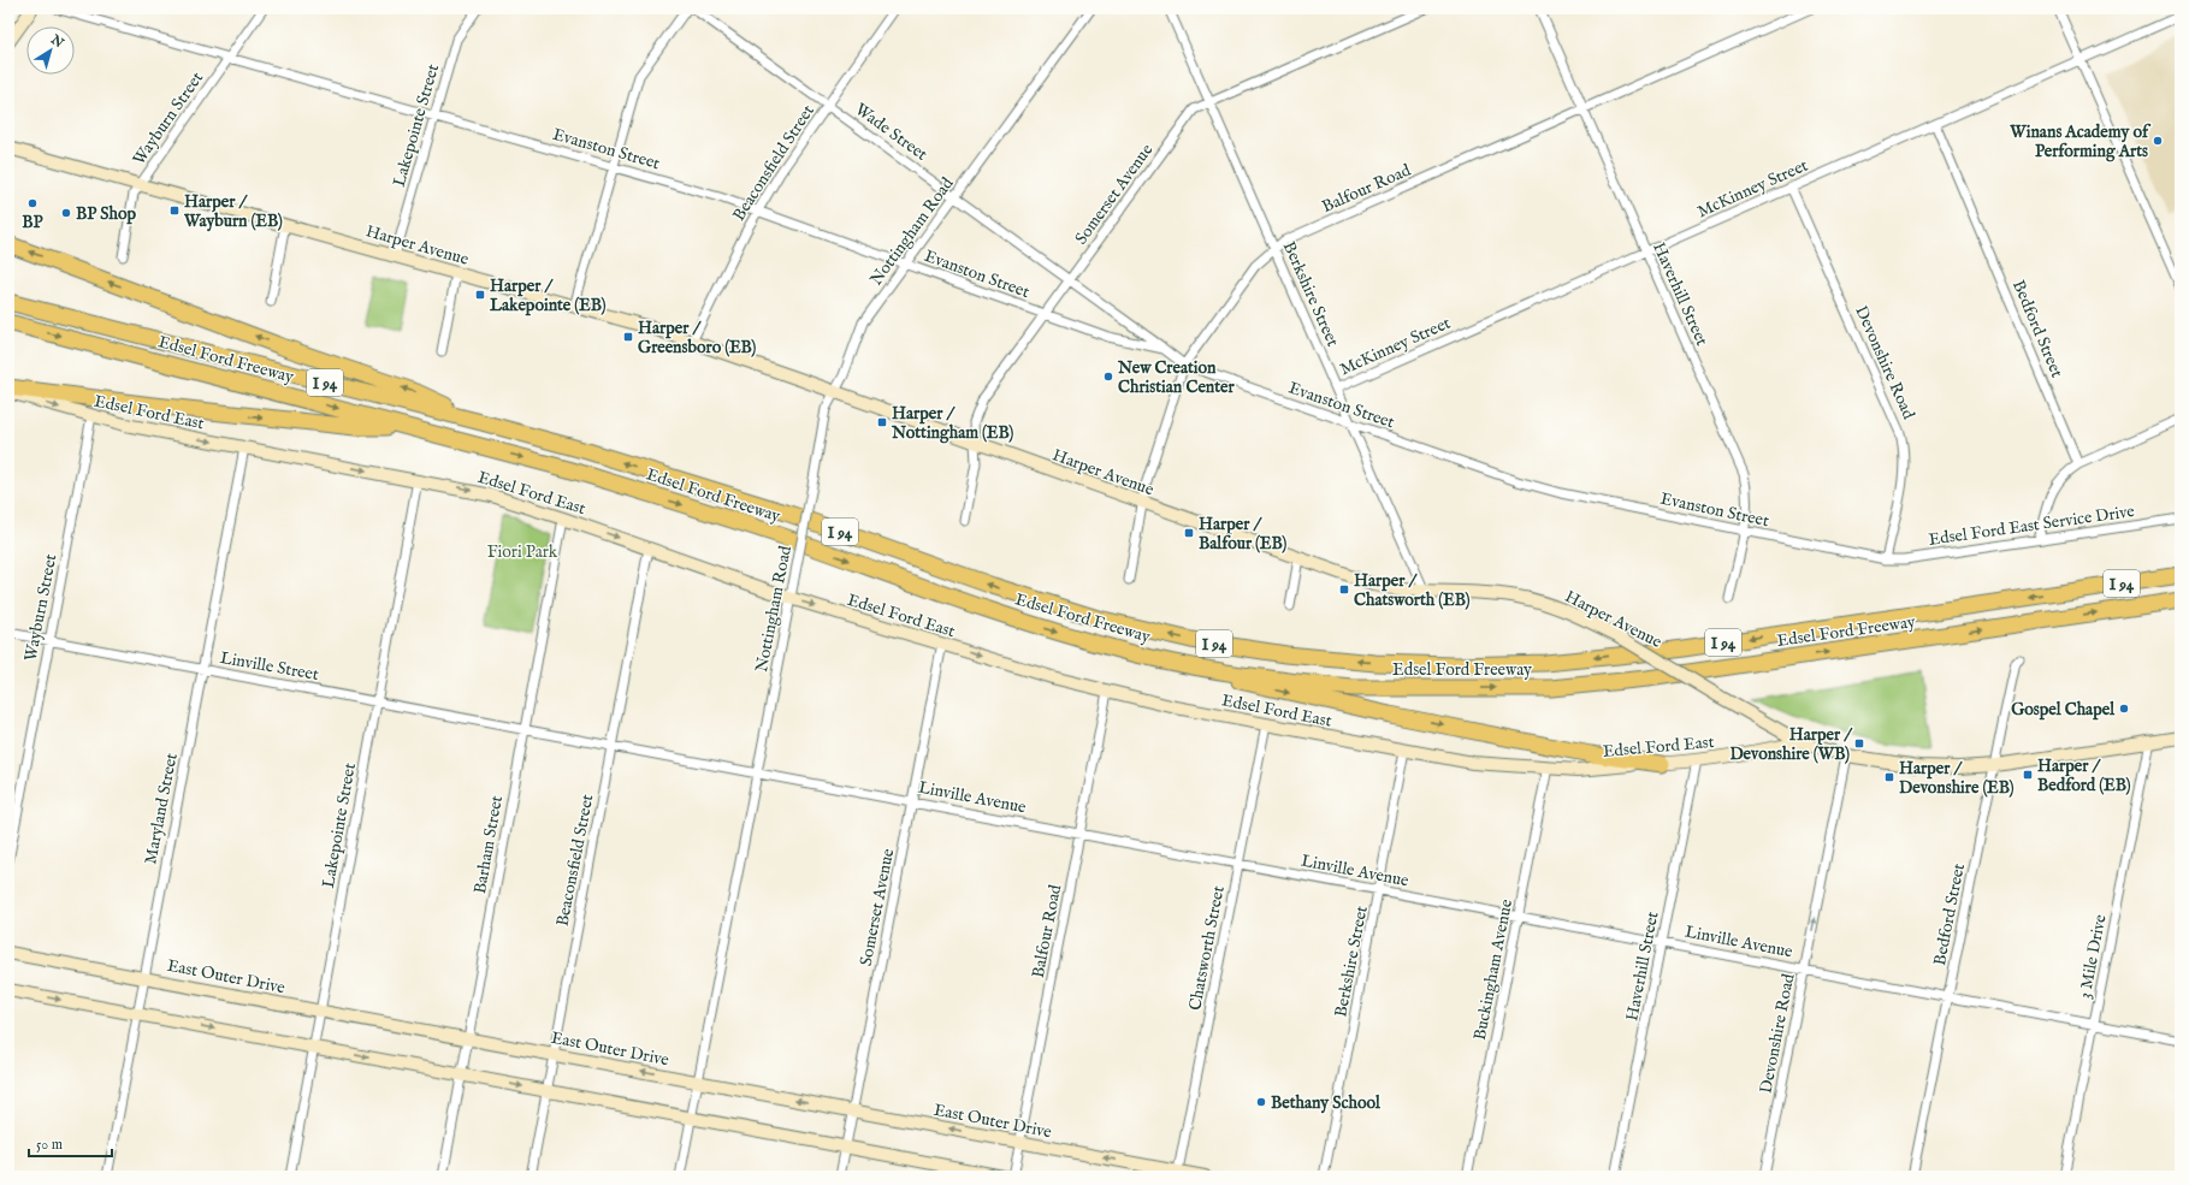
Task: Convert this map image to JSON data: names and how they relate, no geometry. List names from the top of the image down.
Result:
{
  "streets": {
    "highway": ["Edsel Ford Freeway", "I 94"],
    "street": [
      "Wayburn Street",
      "Lakepointe Street",
      "Wade Street",
      "Evanston Street",
      "Beaconsfield Street",
      "Balfour Road",
      "McKinney Street",
      "Somerset Avenue",
      "Nottingham Road",
      "Harper Avenue",
      "Berkshire Street",
      "Haverhill Street",
      "Bedford Street",
      "Devonshire Road",
      "Edsel Ford East",
      "Edsel Ford East Service Drive",
      "Linville Street",
      "Linville Avenue",
      "Maryland Street",
      "Barham Street",
      "Chatsworth Street",
      "3 Mile Drive",
      "Buckingham Avenue",
      "East Outer Drive"
    ]
  },
  "crossings": [
    ["Wayburn Street", "Evanston Street"],
    ["Wayburn Street", "Harper Avenue"],
    ["Wayburn Street", "Edsel Ford East"],
    ["Wayburn Street", "Linville Street"],
    ["Lakepointe Street", "Evanston Street"],
    ["Lakepointe Street", "Harper Avenue"],
    ["Lakepointe Street", "Edsel Ford East"],
    ["Lakepointe Street", "Linville Street"],
    ["Lakepointe Street", "East Outer Drive"],
    ["Wade Street", "Evanston Street"],
    ["Wade Street", "Beaconsfield Street"],
    ["Wade Street", "Somerset Avenue"],
    ["Wade Street", "Nottingham Road"],
    ["Evanston Street", "Beaconsfield Street"],
    ["Evanston Street", "Balfour Road"],
    ["Evanston Street", "Somerset Avenue"],
    ["Evanston Street", "Nottingham Road"],
    ["Evanston Street", "Berkshire Street"],
    ["Evanston Street", "Haverhill Street"],
    ["Evanston Street", "Devonshire Road"],
    ["Evanston Street", "Edsel Ford East Service Drive"],
    ["Beaconsfield Street", "Harper Avenue"],
    ["Beaconsfield Street", "Edsel Ford East"],
    ["Beaconsfield Street", "Linville Avenue"],
    ["Beaconsfield Street", "East Outer Drive"],
    ["Balfour Road", "Harper Avenue"],
    ["Balfour Road", "Berkshire Street"],
    ["Balfour Road", "Haverhill Street"],
    ["Balfour Road", "Edsel Ford East"],
    ["Balfour Road", "Linville Avenue"],
    ["Balfour Road", "East Outer Drive"],
    ["McKinney Street", "Berkshire Street"],
    ["McKinney Street", "Haverhill Street"],
    ["McKinney Street", "Bedford Street"],
    ["McKinney Street", "Devonshire Road"],
    ["Somerset Avenue", "Harper Avenue"],
    ["Somerset Avenue", "Berkshire Street"],
    ["Somerset Avenue", "Edsel Ford East"],
    ["Somerset Avenue", "Linville Avenue"],
    ["Somerset Avenue", "East Outer Drive"],
    ["Nottingham Road", "Harper Avenue"],
    ["Nottingham Road", "Edsel Ford East"],
    ["Nottingham Road", "Linville Avenue"],
    ["Nottingham Road", "East Outer Drive"],
    ["Harper Avenue", "Berkshire Street"],
    ["Harper Avenue", "Bedford Street"],
    ["Harper Avenue", "Devonshire Road"],
    ["Harper Avenue", "Edsel Ford East"],
    ["Harper Avenue", "3 Mile Drive"],
    ["Berkshire Street", "Edsel Ford East"],
    ["Berkshire Street", "Linville Avenue"],
    ["Haverhill Street", "Edsel Ford East"],
    ["Haverhill Street", "Linville Avenue"],
    ["Bedford Street", "Linville Avenue"],
    ["Devonshire Road", "Edsel Ford East Service Drive"],
    ["Devonshire Road", "Linville Avenue"],
    ["Edsel Ford East", "Maryland Street"],
    ["Edsel Ford East", "Barham Street"],
    ["Edsel Ford East", "Chatsworth Street"],
    ["Edsel Ford East", "Buckingham Avenue"],
    ["Linville Street", "Linville Avenue"],
    ["Linville Street", "Maryland Street"],
    ["Linville Street", "Barham Street"],
    ["Linville Avenue", "Barham Street"],
    ["Linville Avenue", "Chatsworth Street"],
    ["Linville Avenue", "3 Mile Drive"],
    ["Linville Avenue", "Buckingham Avenue"],
    ["Maryland Street", "East Outer Drive"],
    ["Barham Street", "East Outer Drive"],
    ["Chatsworth Street", "East Outer Drive"]
  ],
  "one_way": ["Edsel Ford East"],
  "parks": ["Fiori Park"],
  "places": {
    "other": [
      "Winans Academy of Performing Arts",
      "BP",
      "BP Shop",
      "New Creation Christian Center",
      "Gospel Chapel",
      "Bethany School"
    ],
    "transit": [
      "Harper / Wayburn (EB)",
      "Harper / Lakepointe (EB)",
      "Harper / Greensboro (EB)",
      "Harper / Nottingham (EB)",
      "Harper / Balfour (EB)",
      "Harper / Chatsworth (EB)",
      "Harper / Devonshire (WB)",
      "Harper / Bedford (EB)",
      "Harper / Devonshire (EB)"
    ]
  },
  "scale_bar": "50 m",
  "north": "top right"
}
